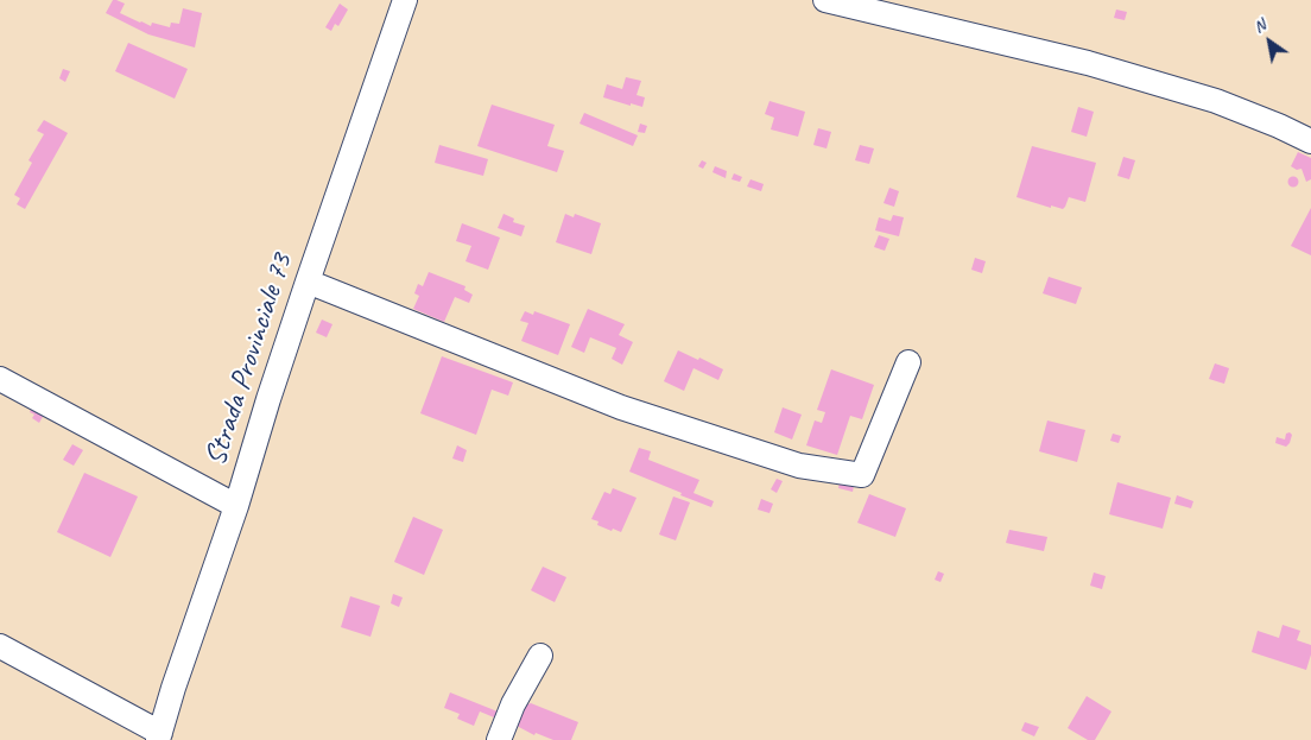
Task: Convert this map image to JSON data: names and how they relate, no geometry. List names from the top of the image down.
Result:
{
  "streets": {
    "street": ["Strada Provinciale 73"]
  },
  "north": "top left"
}
